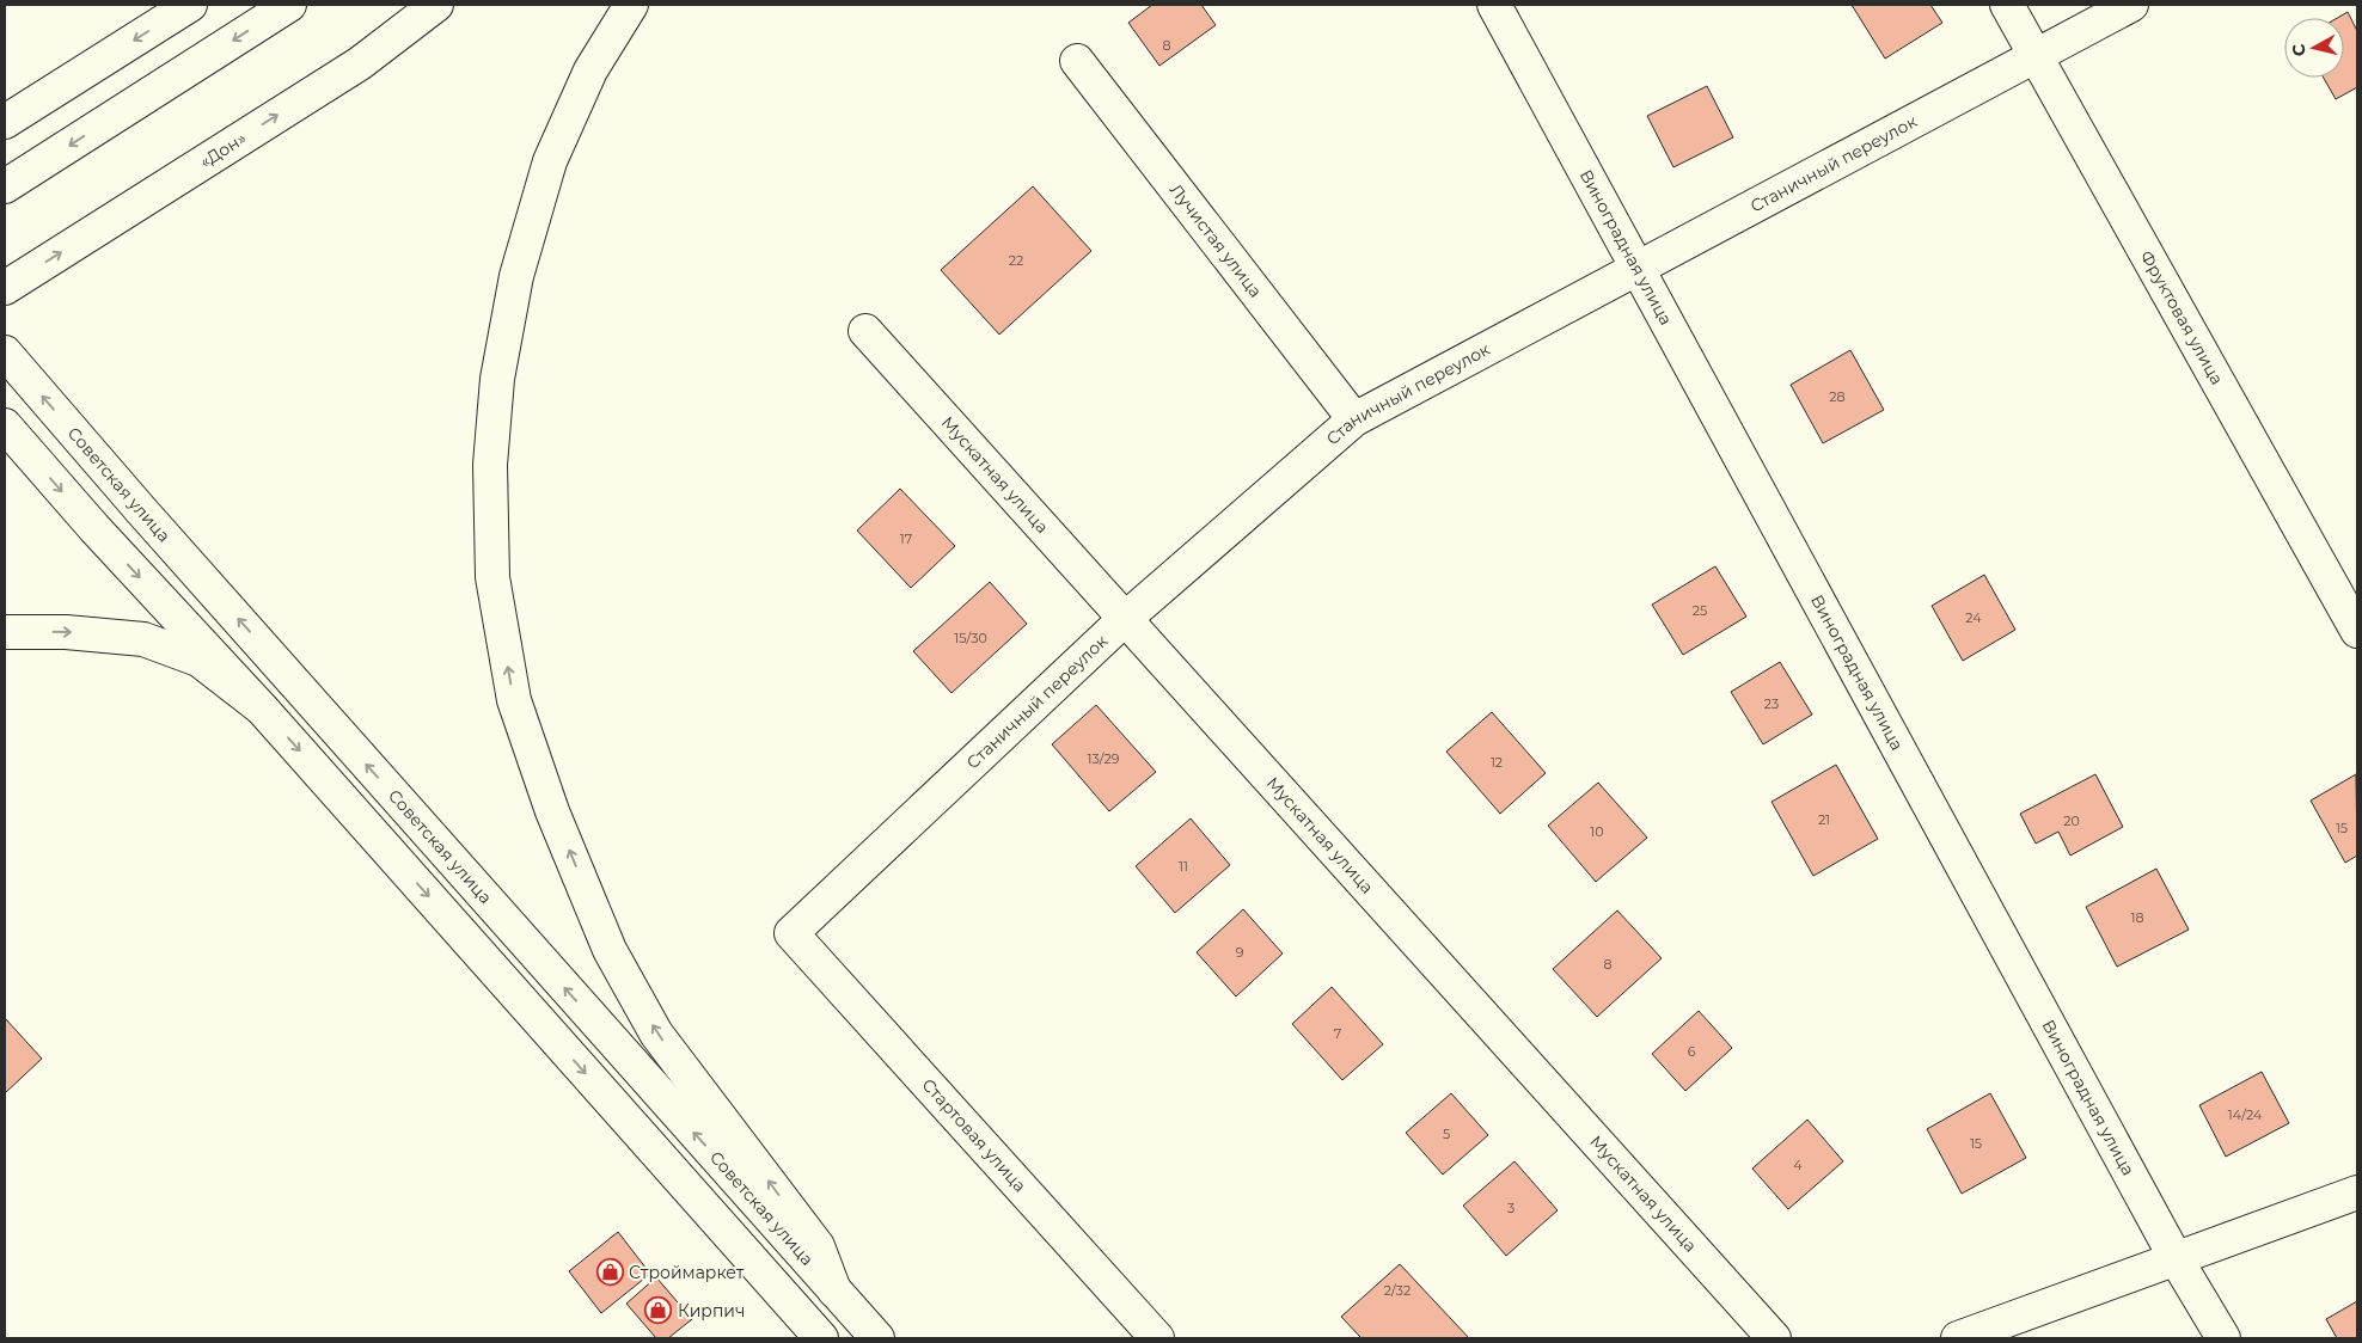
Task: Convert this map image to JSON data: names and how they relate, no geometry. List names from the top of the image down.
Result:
{
  "streets": {
    "main road": [
      "«Дон»",
      "Станичный переулок",
      "Лучистая улица",
      "Виноградная улица",
      "Фруктовая улица",
      "Мускатная улица",
      "Советская улица",
      "Стартовая улица"
    ]
  },
  "crossings": [
    ["Станичный переулок", "Лучистая улица"],
    ["Станичный переулок", "Виноградная улица"],
    ["Станичный переулок", "Фруктовая улица"],
    ["Станичный переулок", "Мускатная улица"],
    ["Станичный переулок", "Стартовая улица"]
  ],
  "places": {
    "shop": ["Строймаркет", "Кирпич"]
  },
  "house_numbers": [
    "8",
    "22",
    "28",
    "17",
    "25",
    "24",
    "15/30",
    "23",
    "13/29",
    "12",
    "21",
    "20",
    "15",
    "10",
    "11",
    "18",
    "9",
    "8",
    "7",
    "6",
    "14/24",
    "5",
    "15",
    "4",
    "3",
    "2/32"
  ],
  "north": "left"
}
